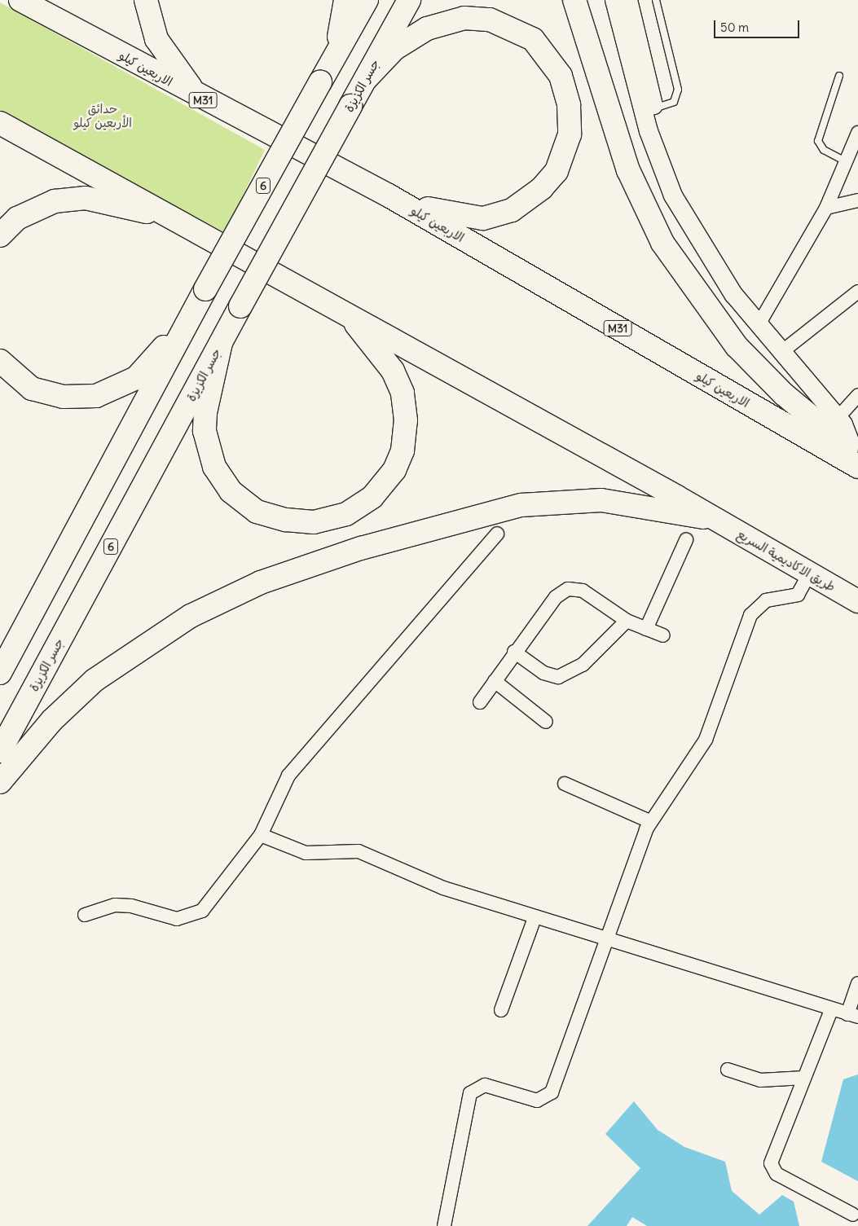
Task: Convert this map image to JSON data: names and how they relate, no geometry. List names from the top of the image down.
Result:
{
  "streets": {
    "highway": [
      "الاربعين كيلو",
      "جسر الكزيزة",
      "M31",
      "6",
      "طريق الاكاديمية السريع"
    ]
  },
  "parks": ["حدائق الأربعين كيلو"],
  "scale_bar": "50 m"
}
